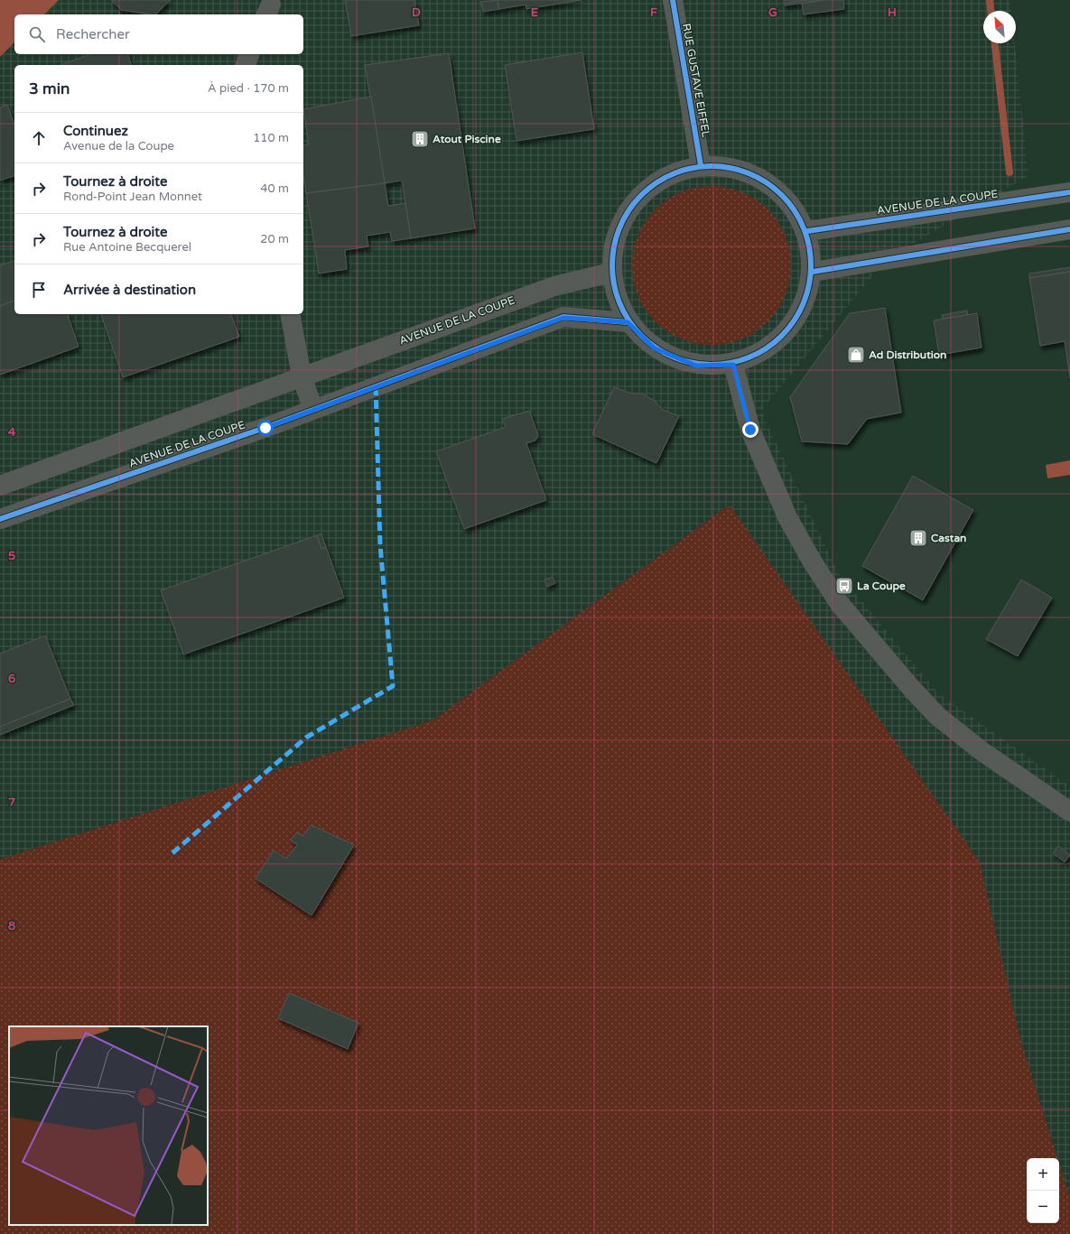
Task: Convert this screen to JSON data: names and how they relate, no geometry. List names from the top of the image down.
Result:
{
  "streets": {
    "street": ["RUE GUSTAVE EIFFEL", "AVENUE DE LA COUPE"]
  },
  "places": {
    "building": ["Atout Piscine", "Castan"],
    "shop": ["Ad Distribution"],
    "bus stop": ["La Coupe"]
  },
  "north": "top left",
  "page": {
    "search": "Rechercher",
    "heading": ["3 min", "À pied · 170 m"],
    "list": [
      ["Continuez", "Avenue de la Coupe", "110 m"],
      ["Tournez à droite", "Rond-Point Jean Monnet", "40 m"],
      ["Tournez à droite", "Rue Antoine Becquerel", "20 m"],
      "Arrivée à destination"
    ],
    "map_buttons": ["+", "−"]
  },
  "grid": {
    "columns": [
      "D",
      "E",
      "F",
      "G",
      "H"
    ],
    "rows": [
      "4",
      "5",
      "6",
      "7",
      "8"
    ]
  }
}
